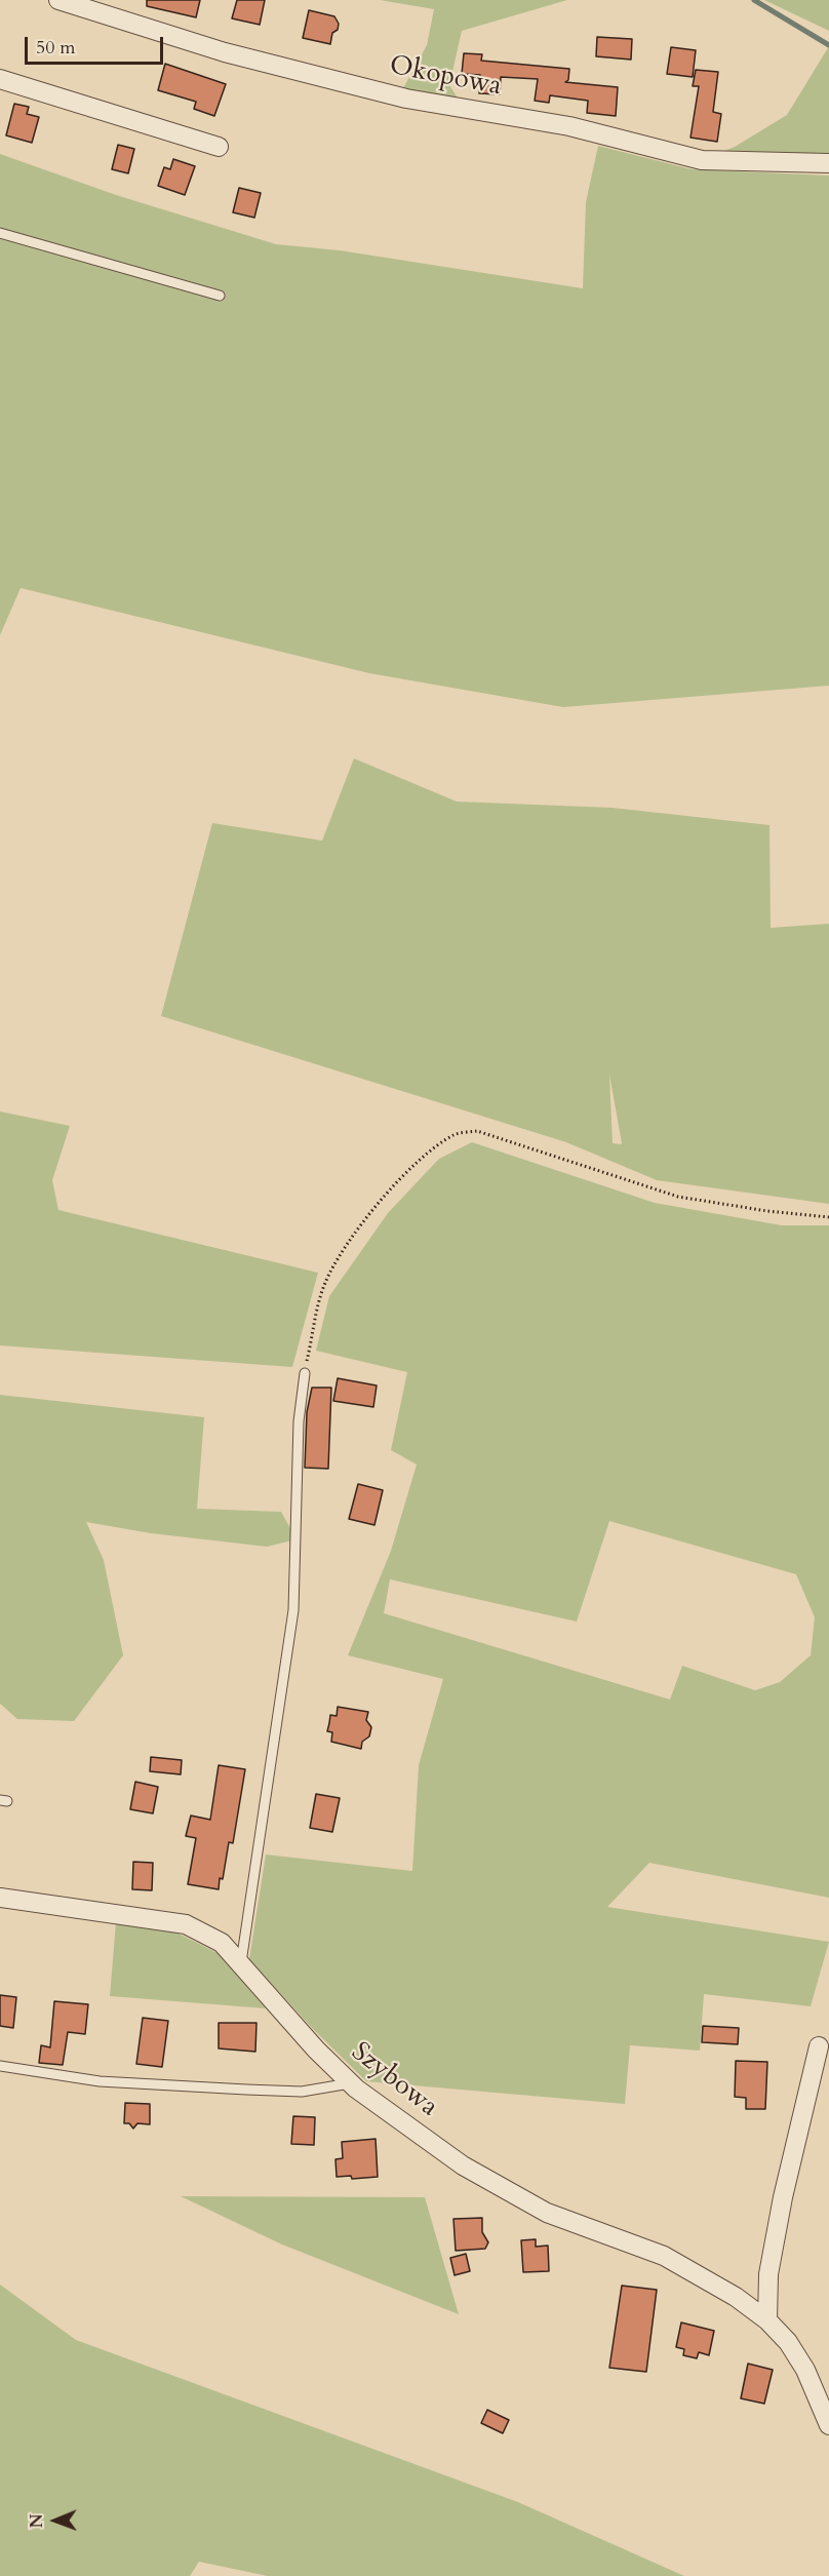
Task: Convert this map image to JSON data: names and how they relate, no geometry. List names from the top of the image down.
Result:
{
  "streets": {
    "street": ["Okopowa", "Szybowa"]
  },
  "scale_bar": "50 m",
  "north": "left"
}
